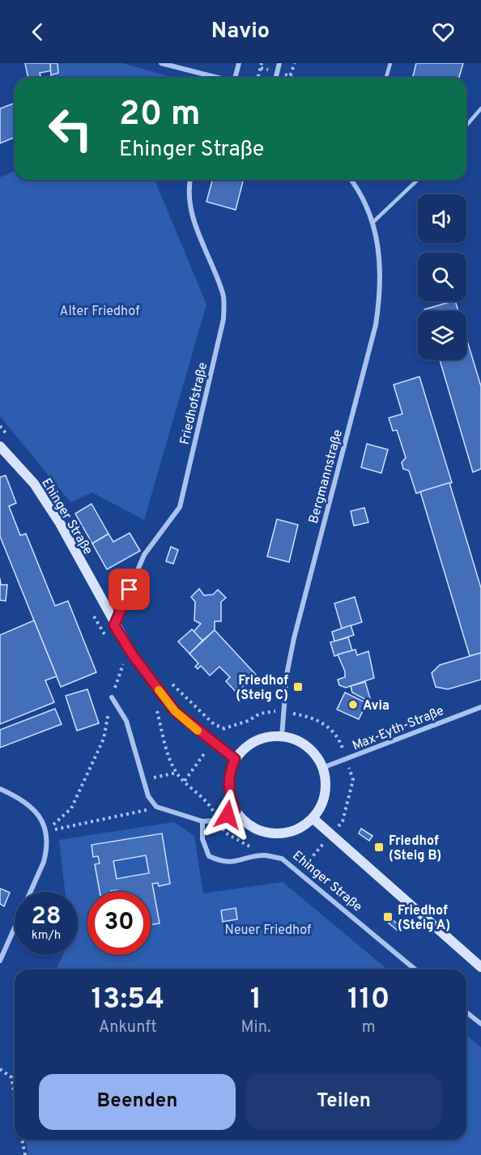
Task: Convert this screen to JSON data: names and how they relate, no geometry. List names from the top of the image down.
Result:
{
  "streets": {
    "main road": ["Ehinger Straße"],
    "street": ["Friedhofstraße", "Bergmannstraße", "Max-Eyth-Straße"]
  },
  "crossings": [
    ["Friedhofstraße", "Ehinger Straße"],
    ["Bergmannstraße", "Ehinger Straße"],
    ["Bergmannstraße", "Max-Eyth-Straße"],
    ["Ehinger Straße", "Max-Eyth-Straße"]
  ],
  "parks": ["Alter Friedhof", "Neuer Friedhof"],
  "places": {
    "transit": ["Friedhof (Steig C)", "Friedhof (Steig B)", "Friedhof (Steig A)"],
    "other": ["Avia"]
  },
  "page": {
    "header": "Navio",
    "turn": ["20 m", "Ehinger Straße"],
    "speed": "28 km/h",
    "limit": "30",
    "eta": [
      "13:54",
      "Ankunft",
      "1",
      "Min.",
      "110",
      "m"
    ],
    "buttons": ["Beenden", "Teilen"]
  }
}
